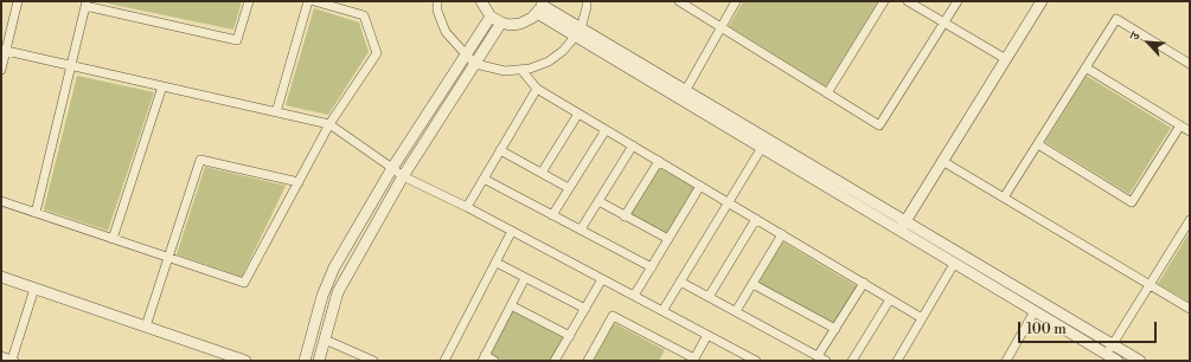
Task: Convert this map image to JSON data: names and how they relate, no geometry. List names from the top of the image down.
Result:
{
  "scale_bar": "100 m",
  "north": "top left"
}
